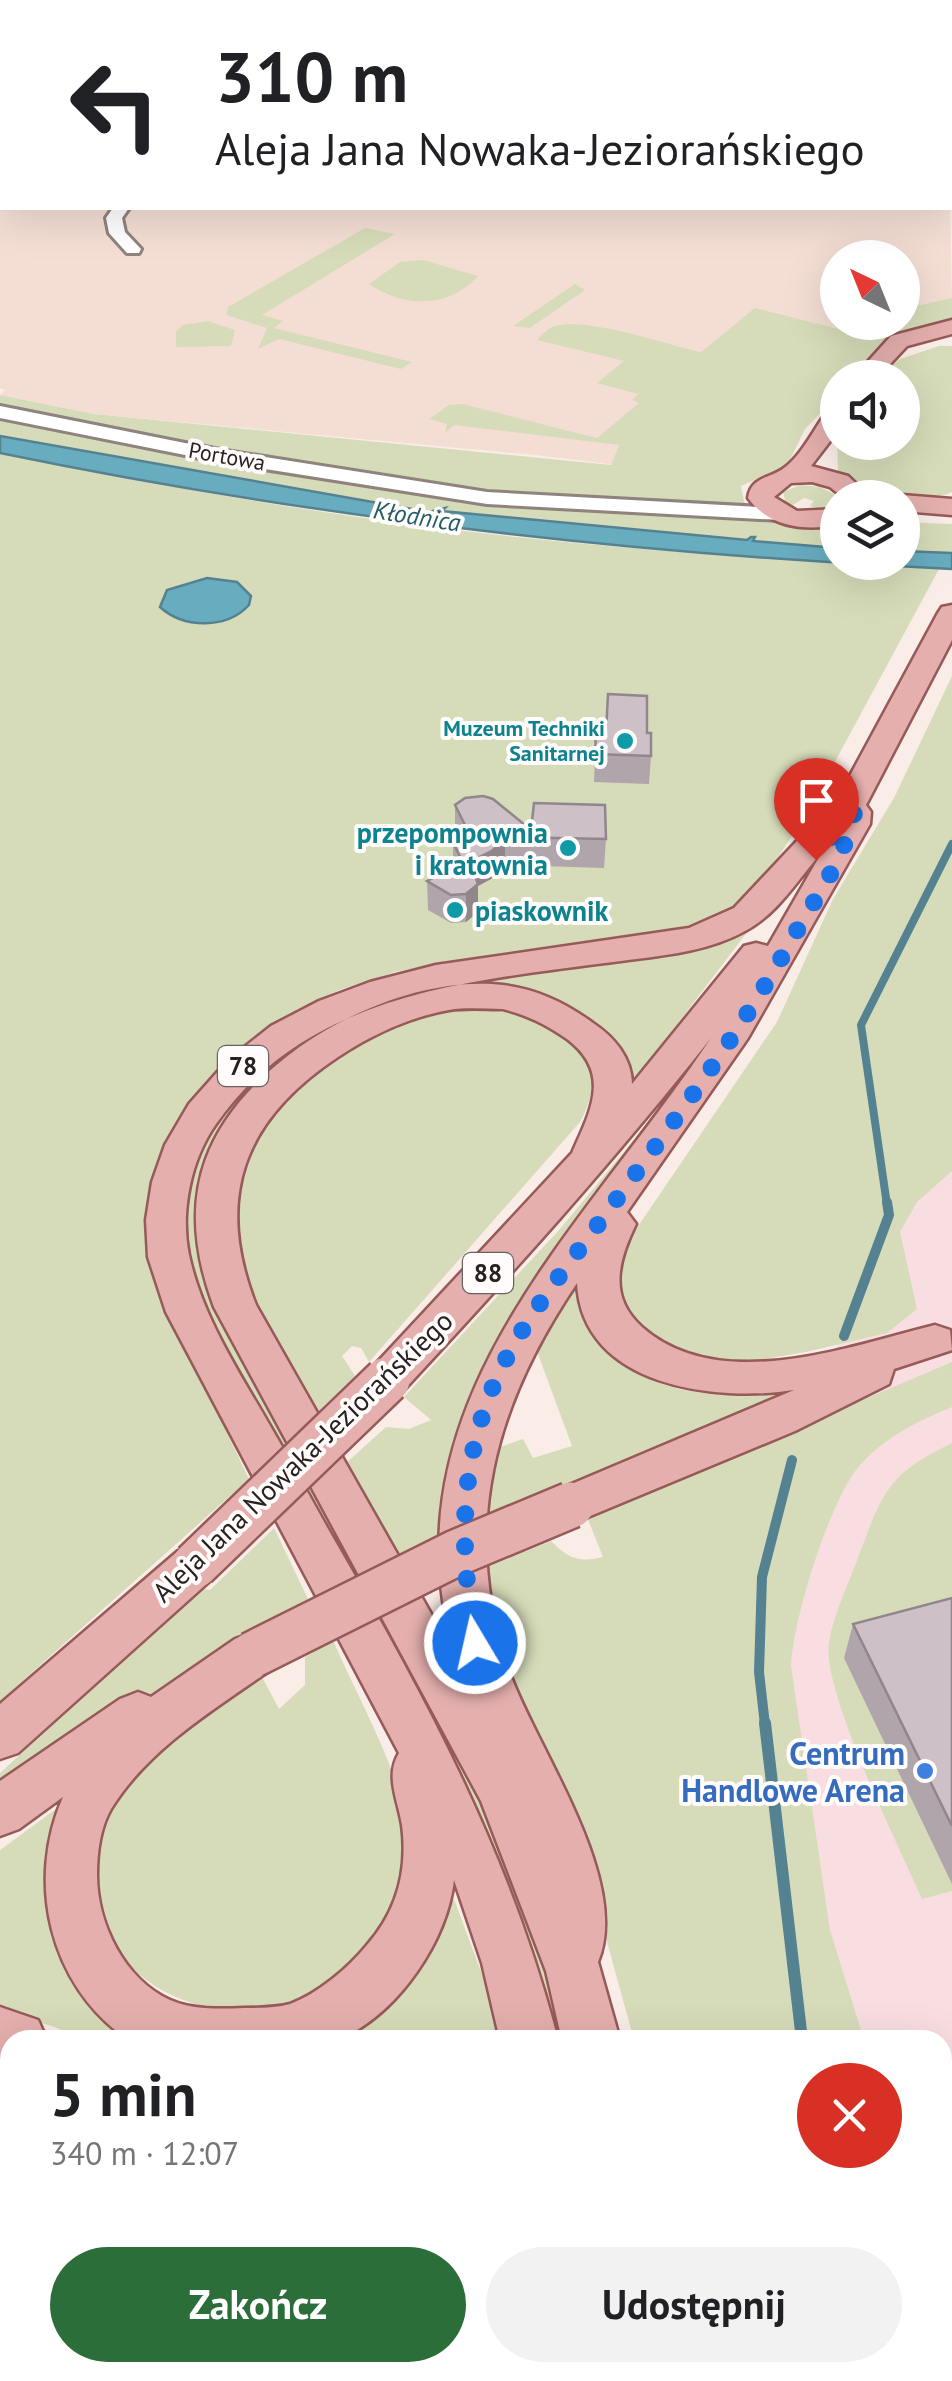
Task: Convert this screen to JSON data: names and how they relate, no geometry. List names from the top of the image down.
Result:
{
  "streets": {
    "main road": ["78", "88", "Aleja Jana Nowaka-Jeziorańskiego"],
    "street": ["Portowa"]
  },
  "crossings": [
    ["78", "Aleja Jana Nowaka-Jeziorańskiego"]
  ],
  "water": ["Kłodnica"],
  "places": [
    "Muzeum Techniki Sanitarnej",
    "przepompownia i kratownia",
    "piaskownik",
    "Centrum Handlowe Arena"
  ],
  "north": "top left",
  "page": {
    "turn": ["310 m", "Aleja Jana Nowaka-Jeziorańskiego"],
    "heading": ["5 min", "340 m · 12:07"],
    "buttons": ["Zakończ", "Udostępnij"]
  }
}
